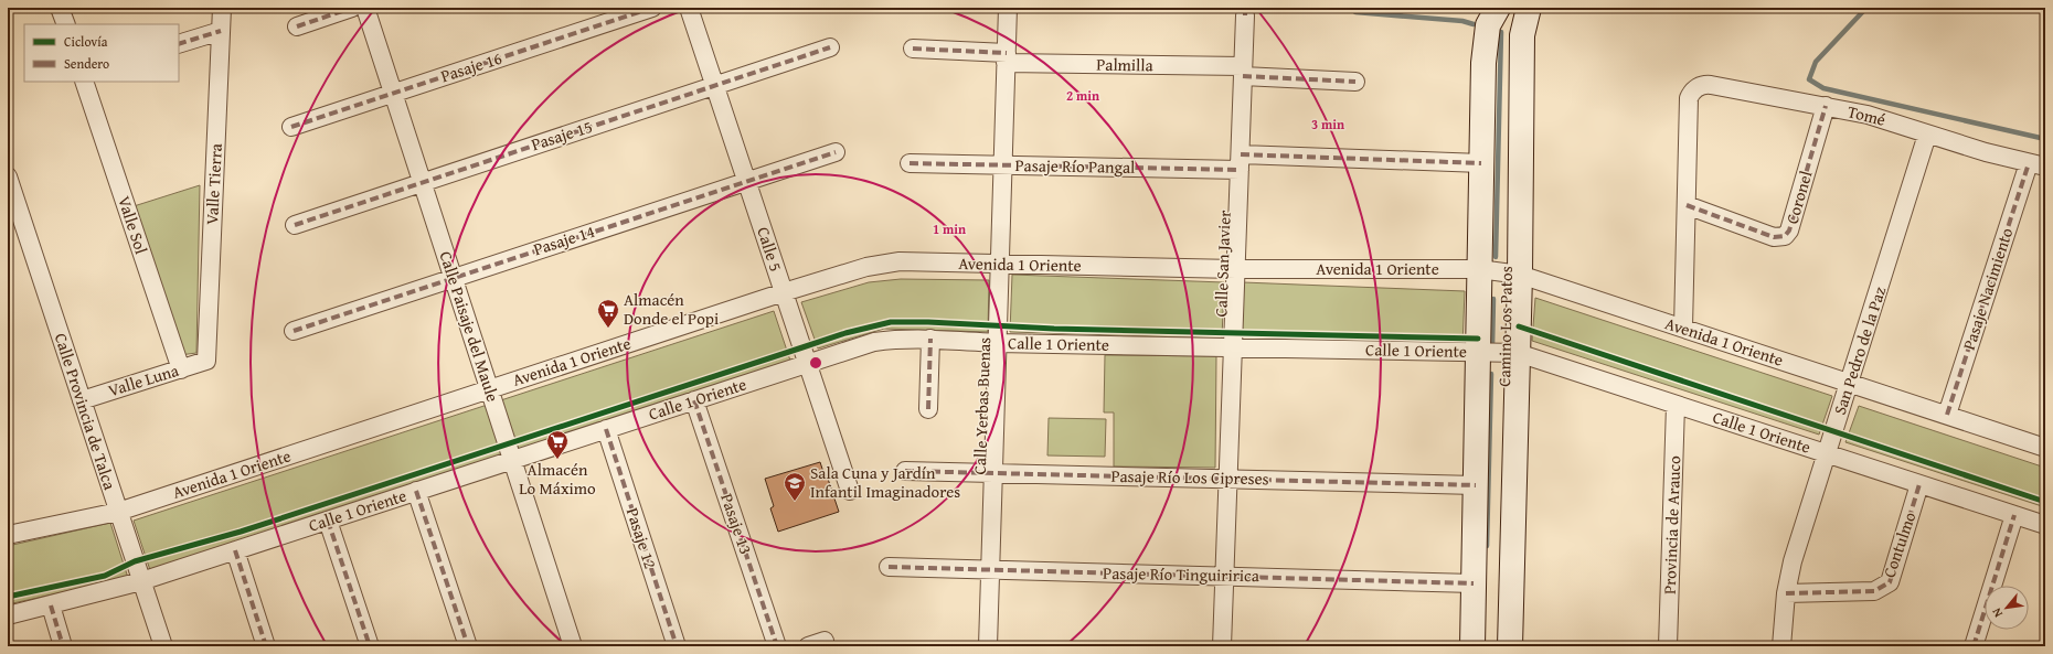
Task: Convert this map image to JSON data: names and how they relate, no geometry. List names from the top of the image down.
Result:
{
  "streets": {
    "street": [
      "Palmilla",
      "Pasaje 16",
      "Tomé",
      "Pasaje 15",
      "Pasaje Río Pangal",
      "Valle Tierra",
      "Coronel",
      "Valle Sol",
      "Pasaje 14",
      "Calle 5",
      "Calle San Javier",
      "Avenida 1 Oriente",
      "Pasaje Nacimiento",
      "Calle Paisaje del Maule",
      "Camino Los Patos",
      "Calle 1 Oriente",
      "San Pedro de la Paz",
      "Valle Luna",
      "Calle Yerbas Buenas",
      "Calle Provincia de Talca",
      "Pasaje Río Los Cipreses",
      "Pasaje 13",
      "Provincia de Arauco",
      "Pasaje 12",
      "Contulmo",
      "Pasaje Río Tinguiririca"
    ]
  },
  "crossings": [
    ["Palmilla", "Calle San Javier"],
    ["Palmilla", "Calle Yerbas Buenas"],
    ["Pasaje 16", "Calle Paisaje del Maule"],
    ["Tomé", "Coronel"],
    ["Tomé", "Pasaje Nacimiento"],
    ["Tomé", "San Pedro de la Paz"],
    ["Pasaje 15", "Calle 5"],
    ["Pasaje 15", "Calle Paisaje del Maule"],
    ["Pasaje Río Pangal", "Calle San Javier"],
    ["Pasaje Río Pangal", "Camino Los Patos"],
    ["Pasaje Río Pangal", "Calle Yerbas Buenas"],
    ["Valle Tierra", "Valle Luna"],
    ["Valle Sol", "Valle Luna"],
    ["Pasaje 14", "Calle 5"],
    ["Pasaje 14", "Calle Paisaje del Maule"],
    ["Calle 5", "Avenida 1 Oriente"],
    ["Calle 5", "Calle 1 Oriente"],
    ["Calle San Javier", "Avenida 1 Oriente"],
    ["Calle San Javier", "Calle 1 Oriente"],
    ["Calle San Javier", "Pasaje Río Los Cipreses"],
    ["Calle San Javier", "Pasaje Río Tinguiririca"],
    ["Avenida 1 Oriente", "Pasaje Nacimiento"],
    ["Avenida 1 Oriente", "Calle Paisaje del Maule"],
    ["Avenida 1 Oriente", "Camino Los Patos"],
    ["Avenida 1 Oriente", "San Pedro de la Paz"],
    ["Avenida 1 Oriente", "Calle Yerbas Buenas"],
    ["Avenida 1 Oriente", "Calle Provincia de Talca"],
    ["Calle Paisaje del Maule", "Calle 1 Oriente"],
    ["Camino Los Patos", "Calle 1 Oriente"],
    ["Camino Los Patos", "Pasaje Río Los Cipreses"],
    ["Camino Los Patos", "Pasaje Río Tinguiririca"],
    ["Calle 1 Oriente", "San Pedro de la Paz"],
    ["Calle 1 Oriente", "Calle Yerbas Buenas"],
    ["Calle 1 Oriente", "Calle Provincia de Talca"],
    ["Calle 1 Oriente", "Pasaje 13"],
    ["Calle 1 Oriente", "Provincia de Arauco"],
    ["Calle 1 Oriente", "Pasaje 12"],
    ["Calle 1 Oriente", "Contulmo"],
    ["San Pedro de la Paz", "Contulmo"],
    ["Valle Luna", "Calle Provincia de Talca"],
    ["Calle Yerbas Buenas", "Pasaje Río Los Cipreses"],
    ["Calle Yerbas Buenas", "Pasaje Río Tinguiririca"]
  ],
  "places": {
    "supermarket": ["Almacén Donde el Popi", "Almacén Lo Máximo"],
    "school or university": ["Sala Cuna y Jardín Infantil Imaginadores"]
  },
  "legend": ["Ciclovía", "Sendero"],
  "north": "bottom left",
  "rings": ["2 min", "3 min", "1 min"]
}
